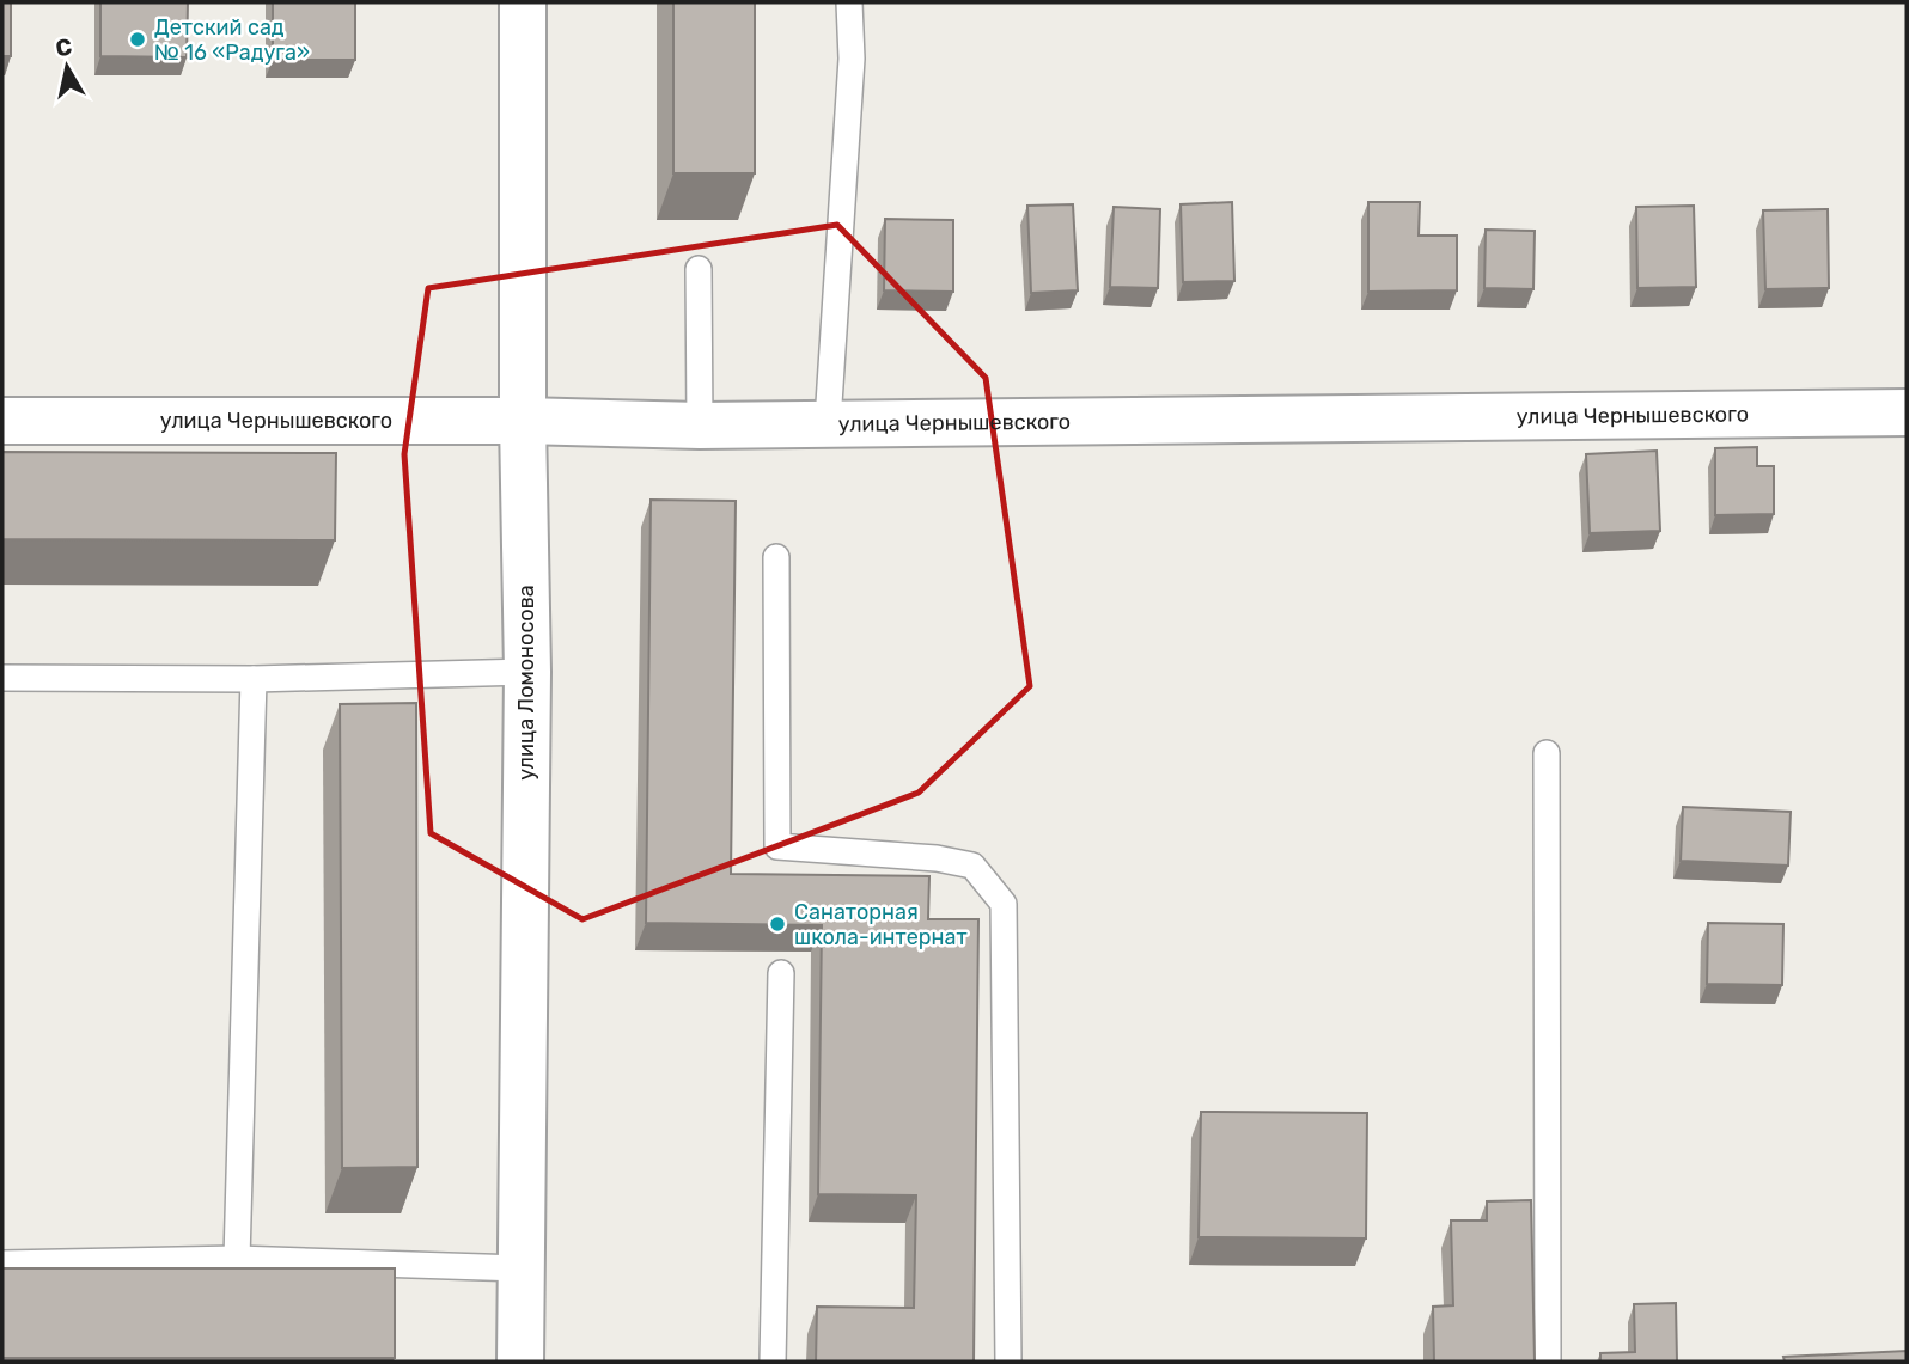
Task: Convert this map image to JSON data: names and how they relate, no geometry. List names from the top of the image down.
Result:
{
  "streets": {
    "street": ["улица Чернышевского", "улица Ломоносова"]
  },
  "crossings": [
    ["улица Чернышевского", "улица Ломоносова"]
  ],
  "places": ["Детский сад № 16 «Радуга»", "Санаторная школа-интернат"],
  "north": "top"
}
